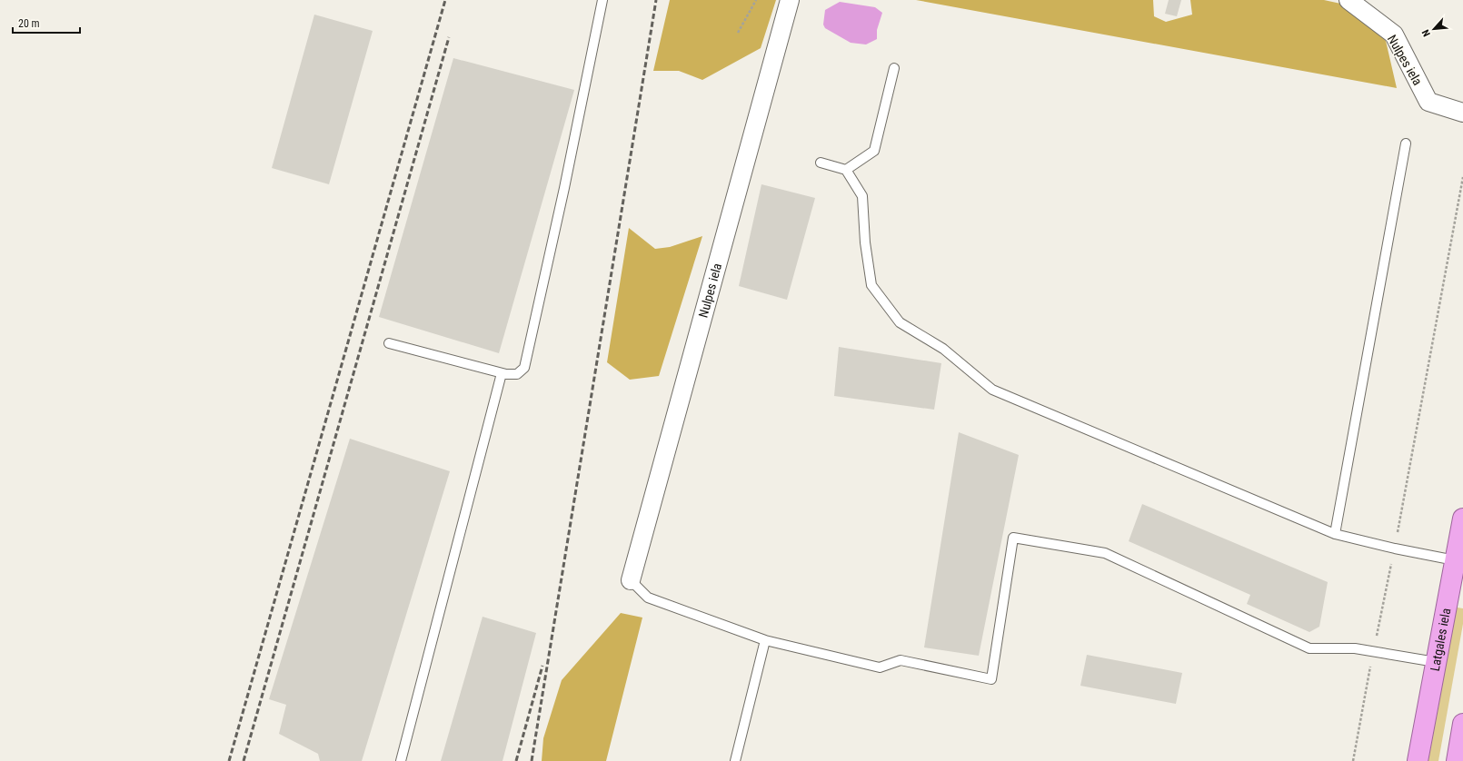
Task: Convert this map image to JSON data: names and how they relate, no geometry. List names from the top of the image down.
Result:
{
  "streets": {
    "highway": ["Latgales iela"],
    "street": ["Nulpes iela"]
  },
  "scale_bar": "20 m",
  "north": "bottom left"
}
